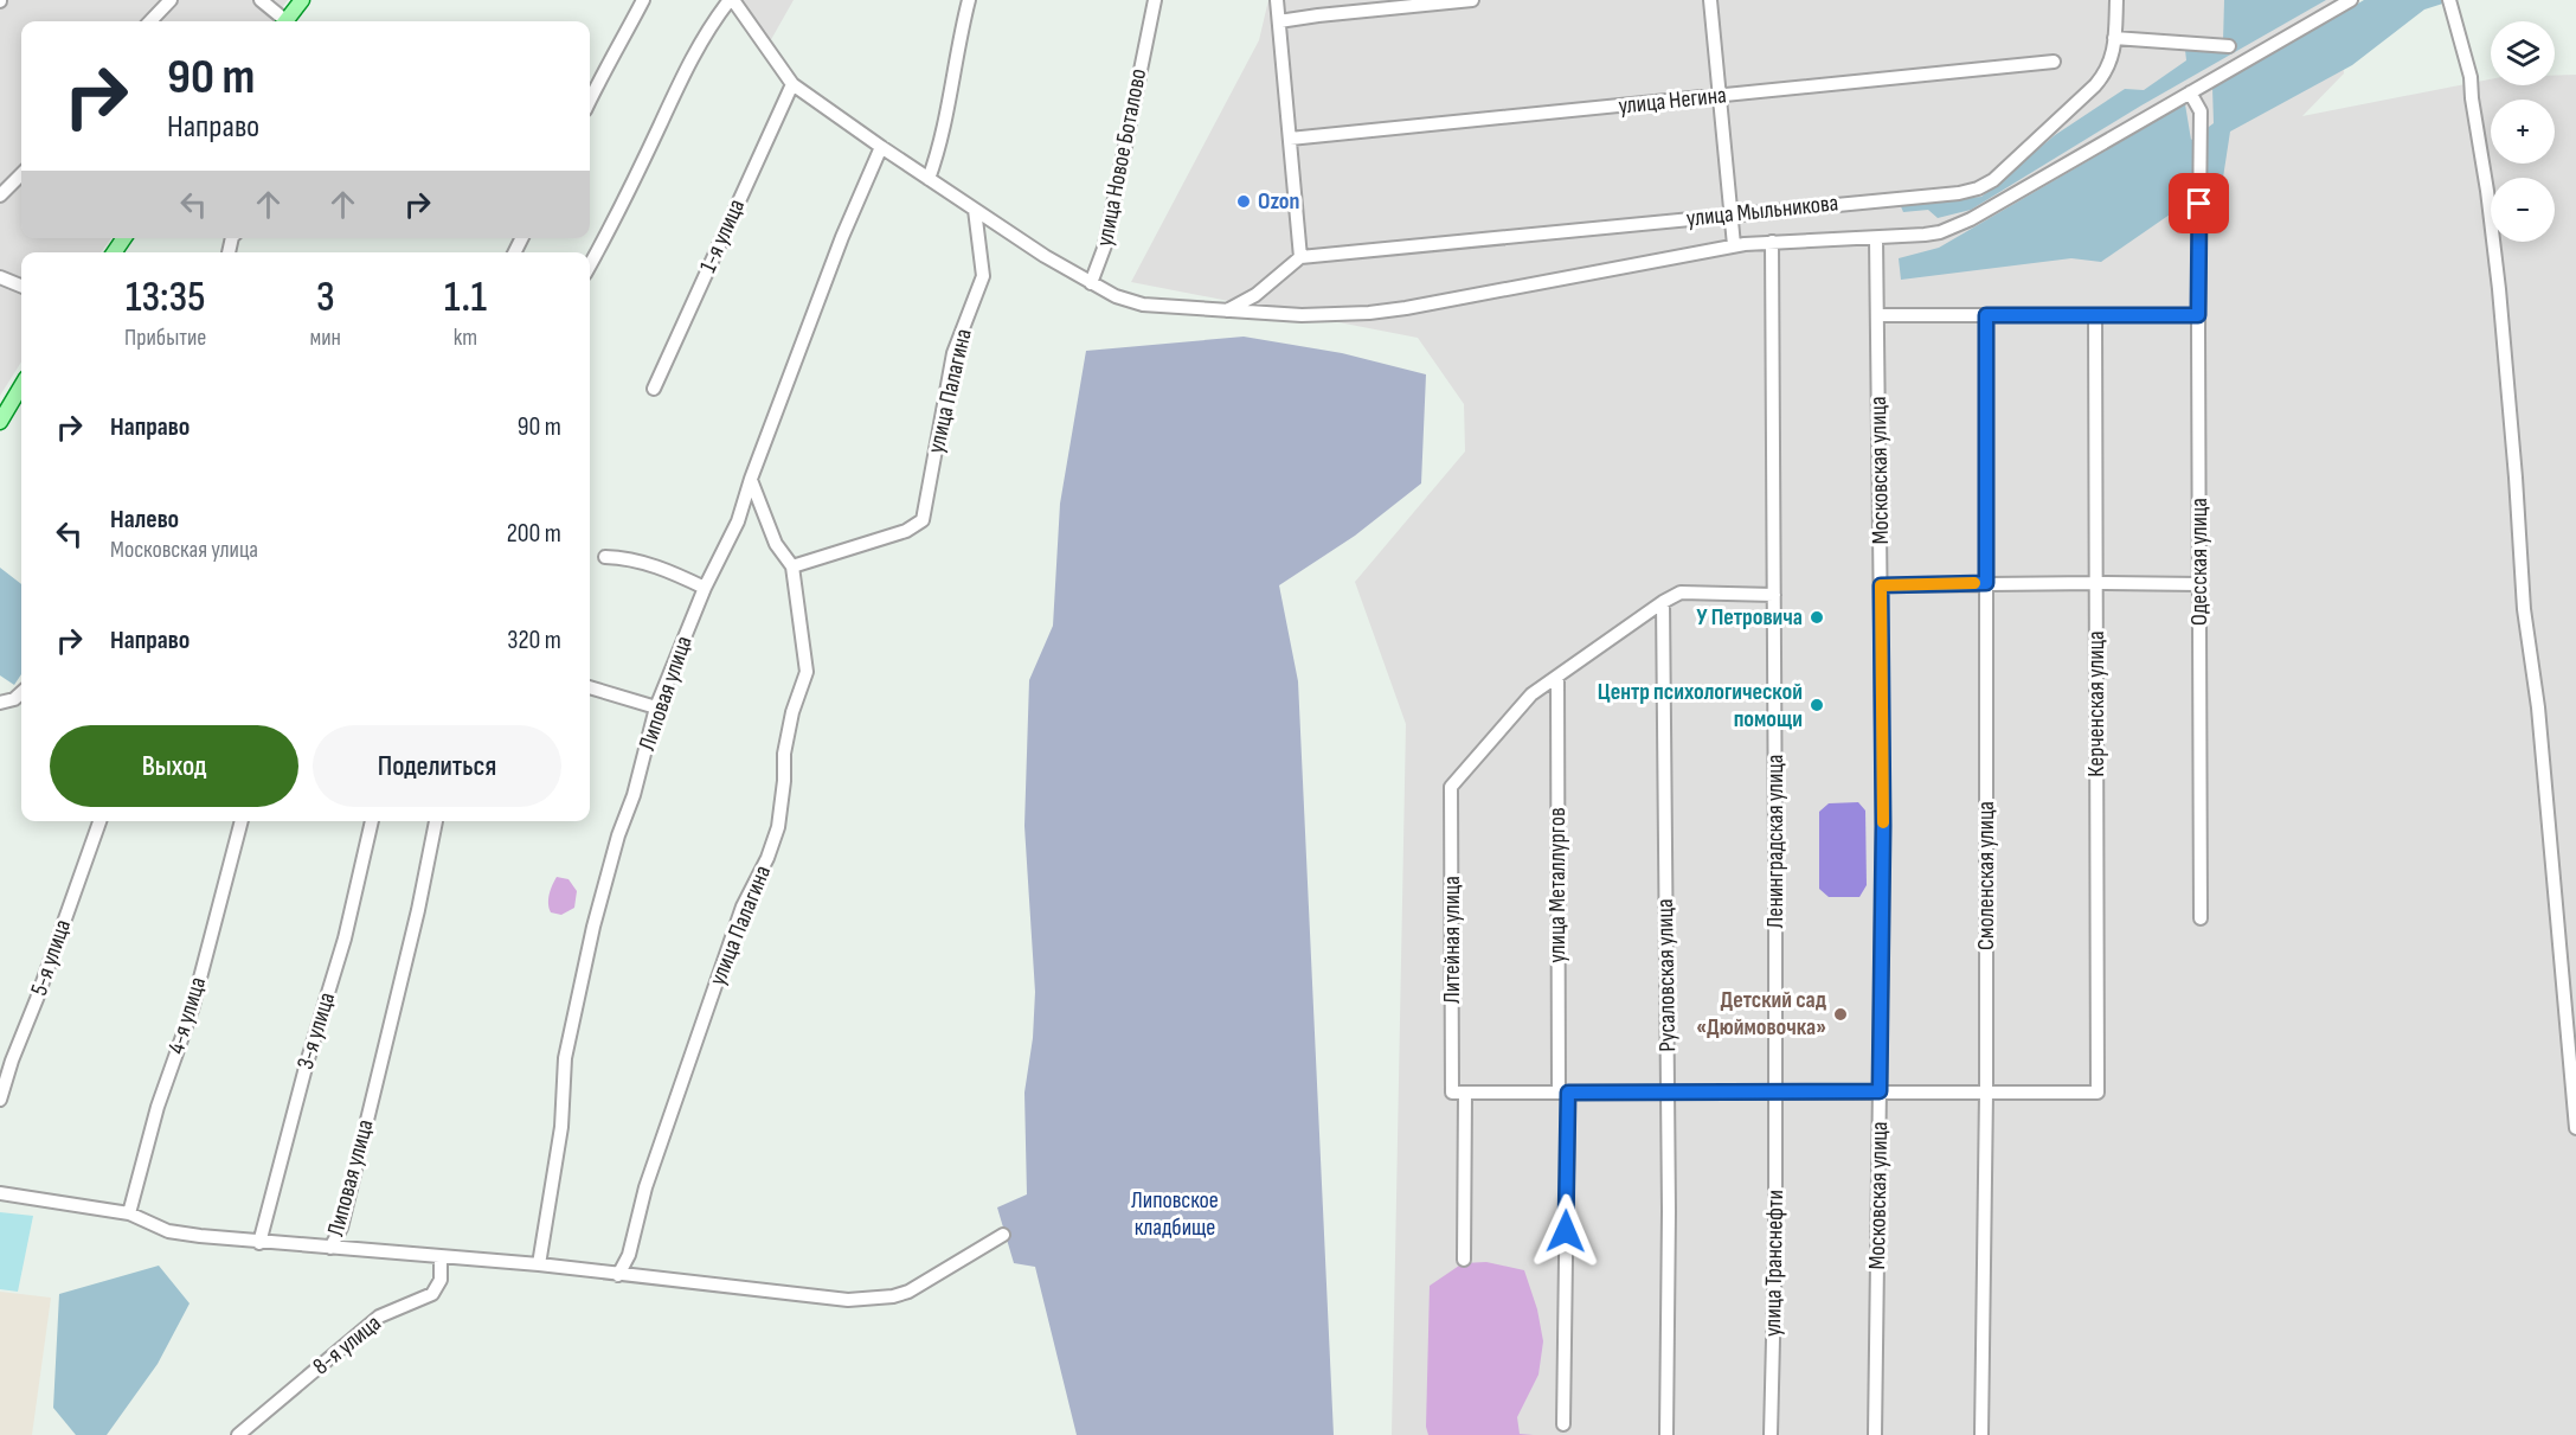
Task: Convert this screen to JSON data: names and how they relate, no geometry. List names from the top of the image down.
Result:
{
  "streets": {
    "street": [
      "улица Негина",
      "улица Новое Боталово",
      "улица Мыльникова",
      "1-я улица",
      "улица Палагина",
      "Московская улица",
      "Одесская улица",
      "Липовая улица",
      "Керченская улица",
      "Ленинградская улица",
      "Смоленская улица",
      "улица Металлургов",
      "Литейная улица",
      "5-я улица",
      "Русаловская улица",
      "4-я улица",
      "3-я улица",
      "улица Транснефти",
      "8-я улица"
    ]
  },
  "crossings": [
    ["улица Палагина", "Липовая улица"],
    ["Керченская улица", "Смоленская улица"],
    ["Ленинградская улица", "улица Транснефти"],
    ["улица Металлургов", "Литейная улица"]
  ],
  "parks": ["Липовское кладбище"],
  "places": [
    "Ozon",
    "У Петровича",
    "Центр психологической помощи",
    "Детский сад «Дюймовочка»"
  ],
  "page": {
    "map_buttons": ["+", "−"],
    "turn": ["90 m", "Направо"],
    "eta": [
      "13:35",
      "Прибытие",
      "3",
      "мин",
      "1.1",
      "km"
    ],
    "list": [
      {
        "name": "Направо",
        "value": "90 m"
      },
      {
        "name": "Налево",
        "note": "Московская улица",
        "value": "200 m"
      },
      {
        "name": "Направо",
        "value": "320 m"
      }
    ],
    "buttons": ["Выход", "Поделиться"]
  }
}
